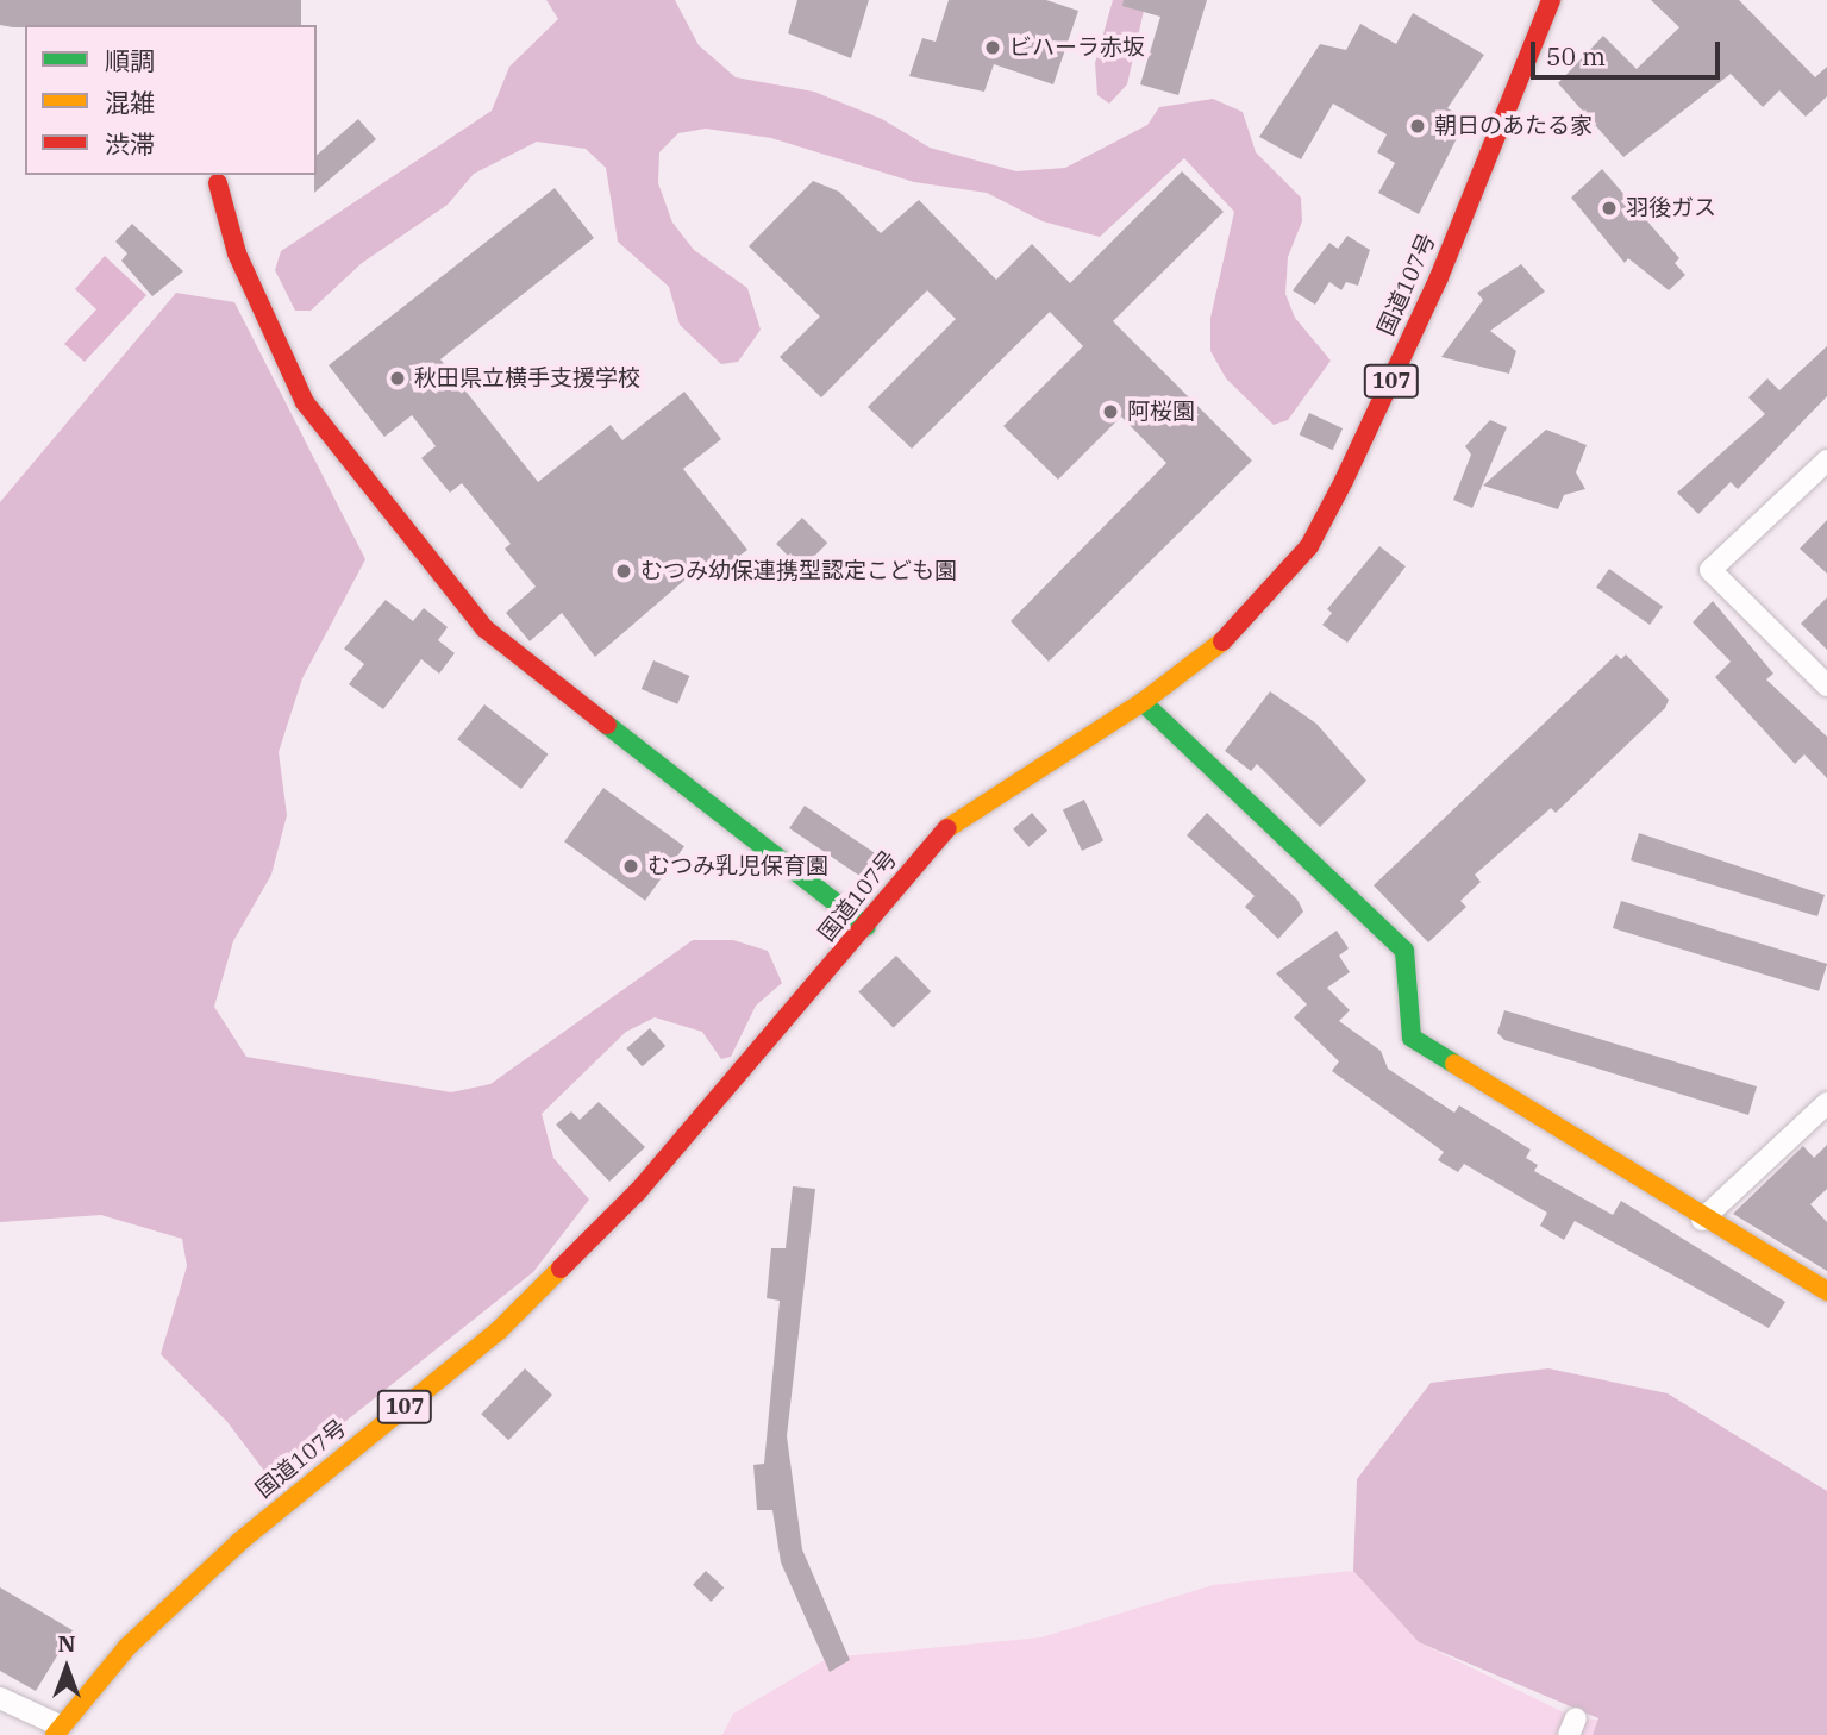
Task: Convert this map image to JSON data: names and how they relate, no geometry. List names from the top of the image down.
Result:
{
  "streets": {
    "main road": ["国道107号", "107"]
  },
  "places": [
    "ビハーラ赤坂",
    "朝日のあたる家",
    "羽後ガス",
    "秋田県立横手支援学校",
    "阿桜園",
    "むつみ幼保連携型認定こども園",
    "むつみ乳児保育園"
  ],
  "legend": ["順調", "混雑", "渋滞"],
  "scale_bar": "50 m",
  "north": "top"
}
